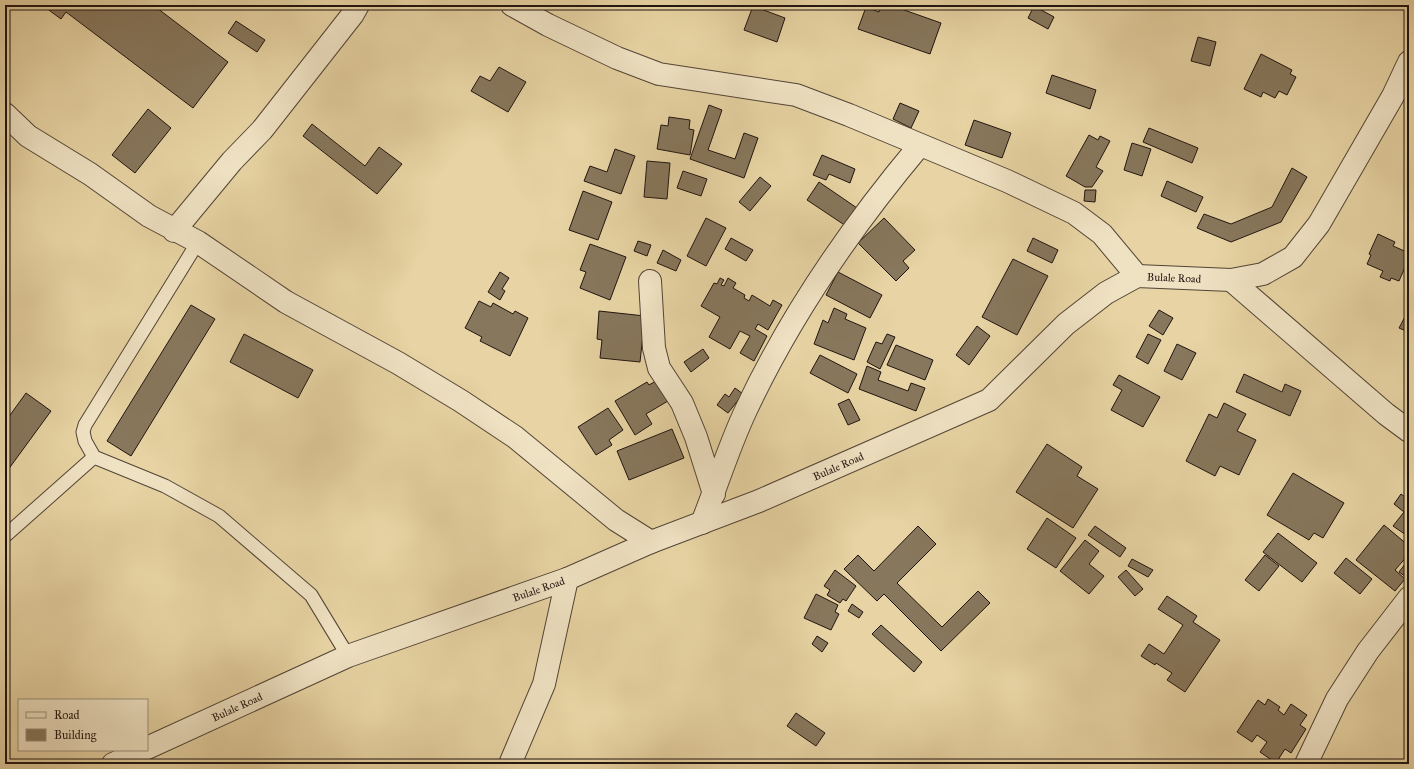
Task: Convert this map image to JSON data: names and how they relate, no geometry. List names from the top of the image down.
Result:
{
  "streets": {
    "street": ["Bulale Road"]
  },
  "legend": ["Road", "Building"]
}
